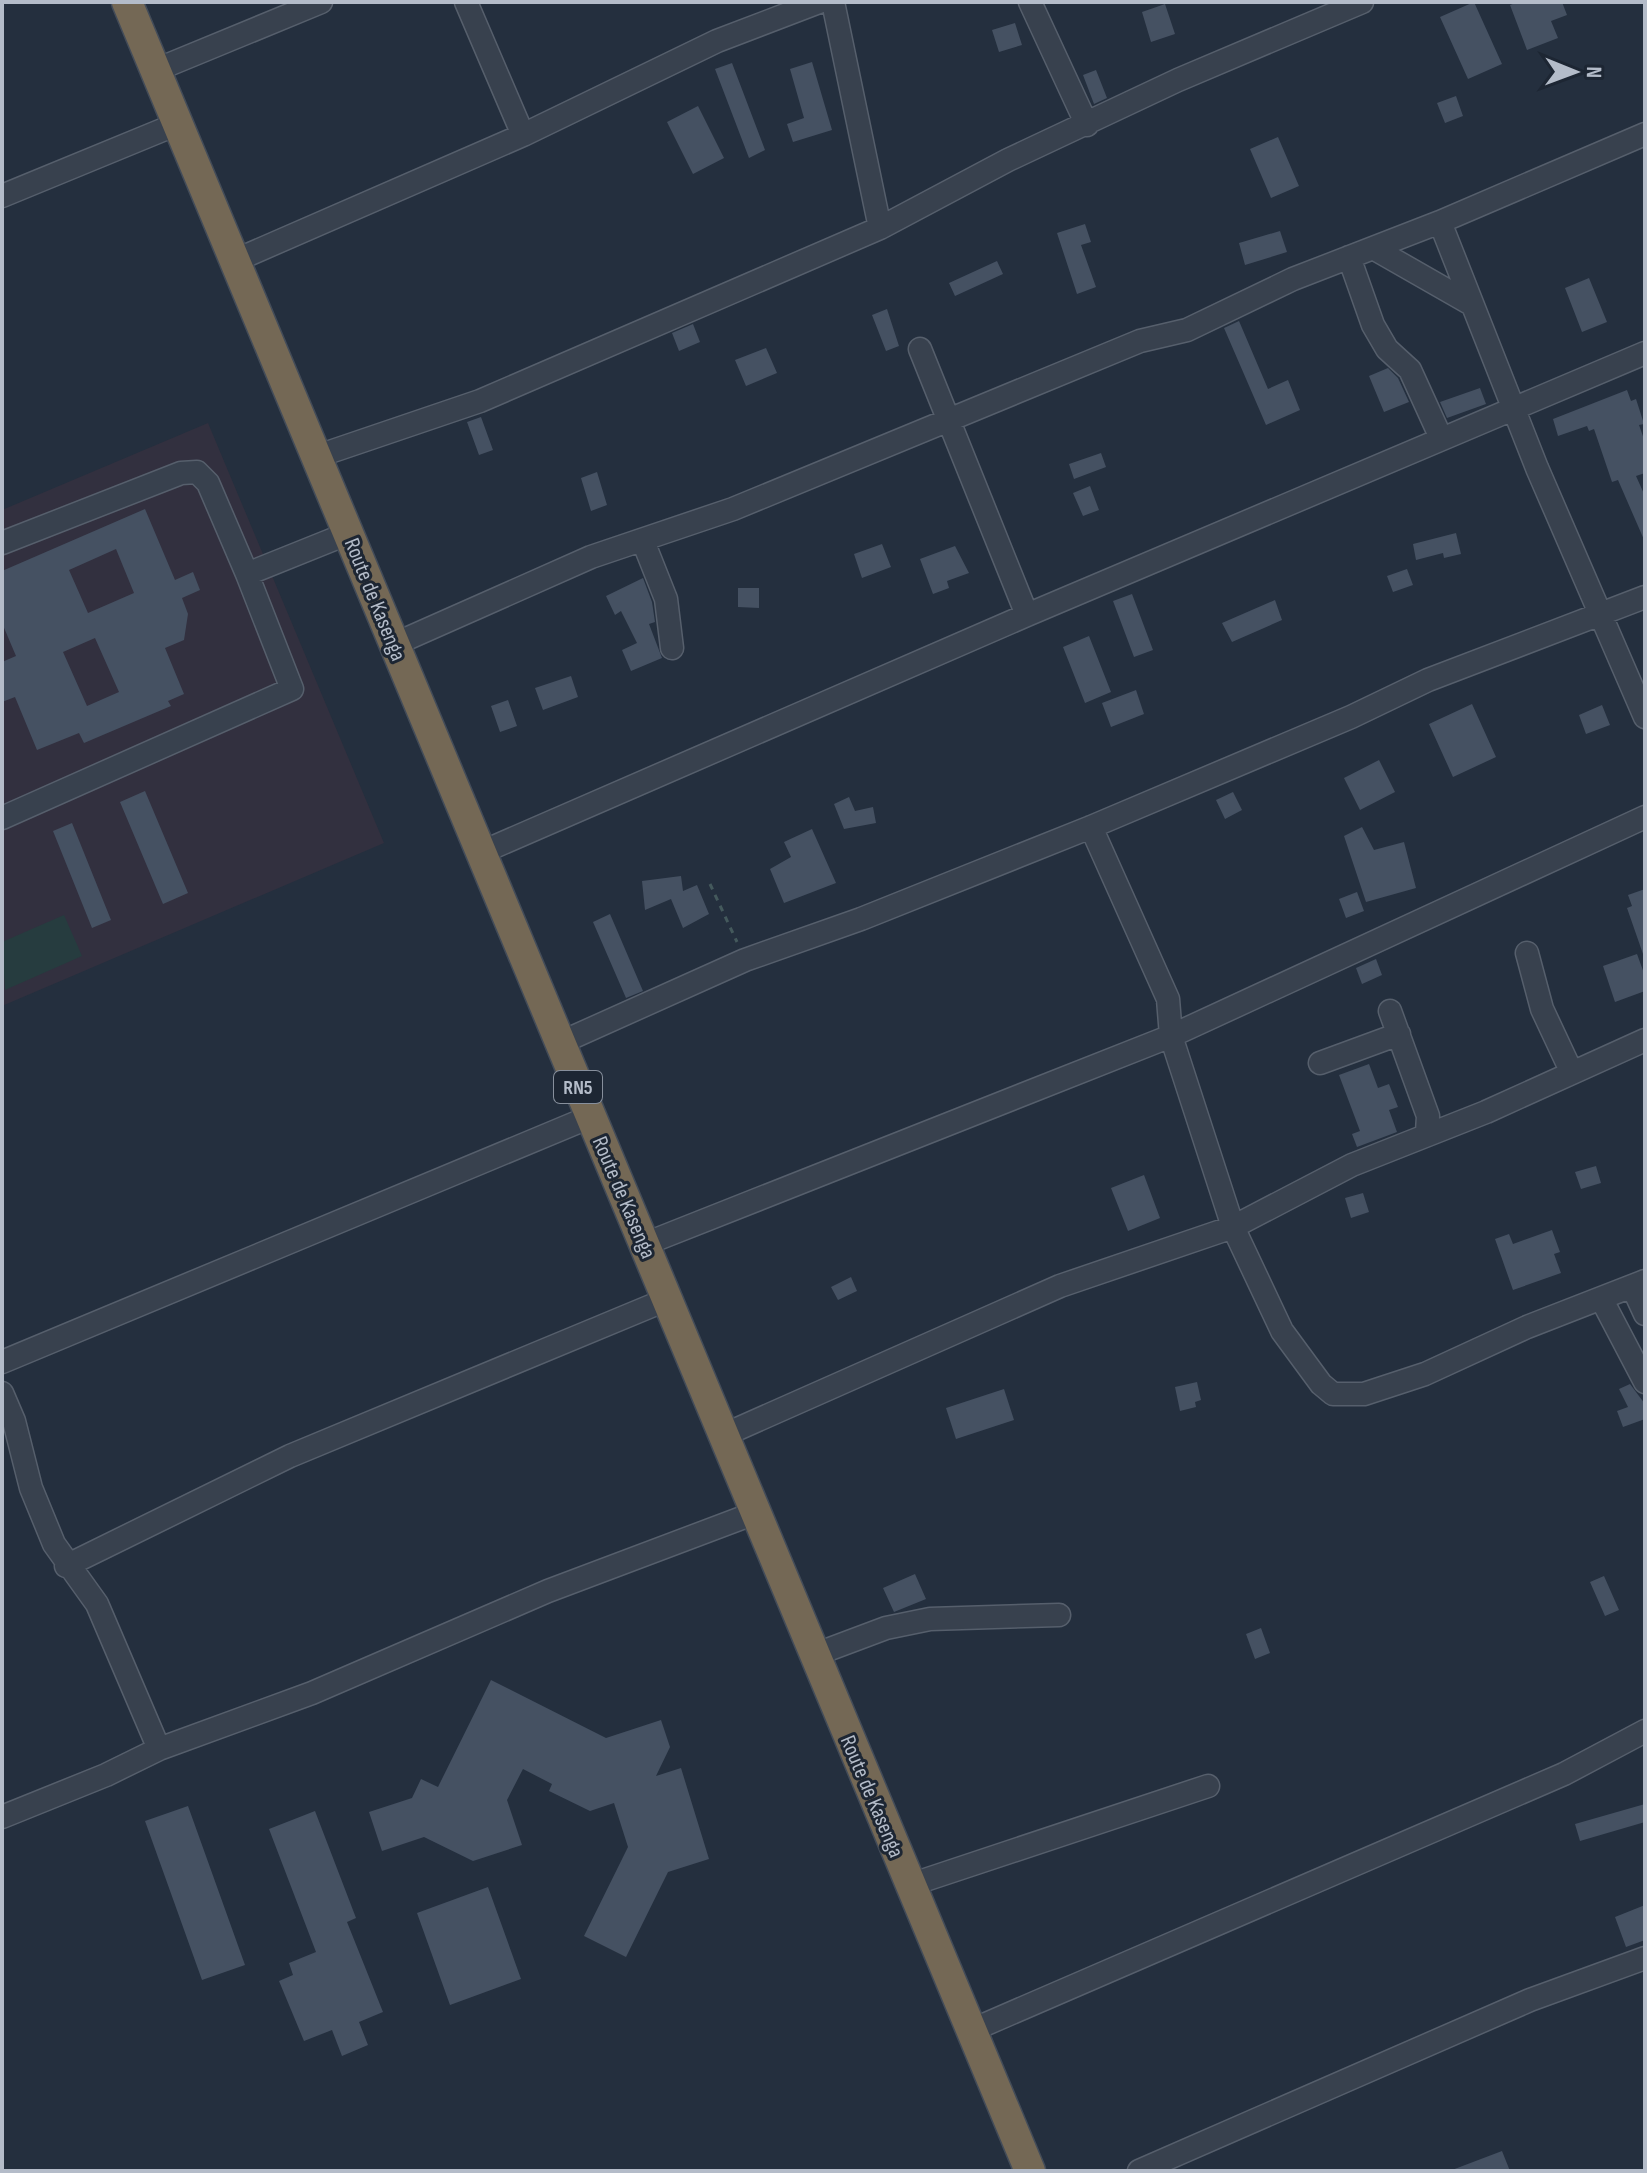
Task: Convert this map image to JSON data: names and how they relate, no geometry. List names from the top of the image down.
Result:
{
  "streets": {
    "highway": ["Route de Kasenga", "RN5"]
  },
  "north": "right"
}
